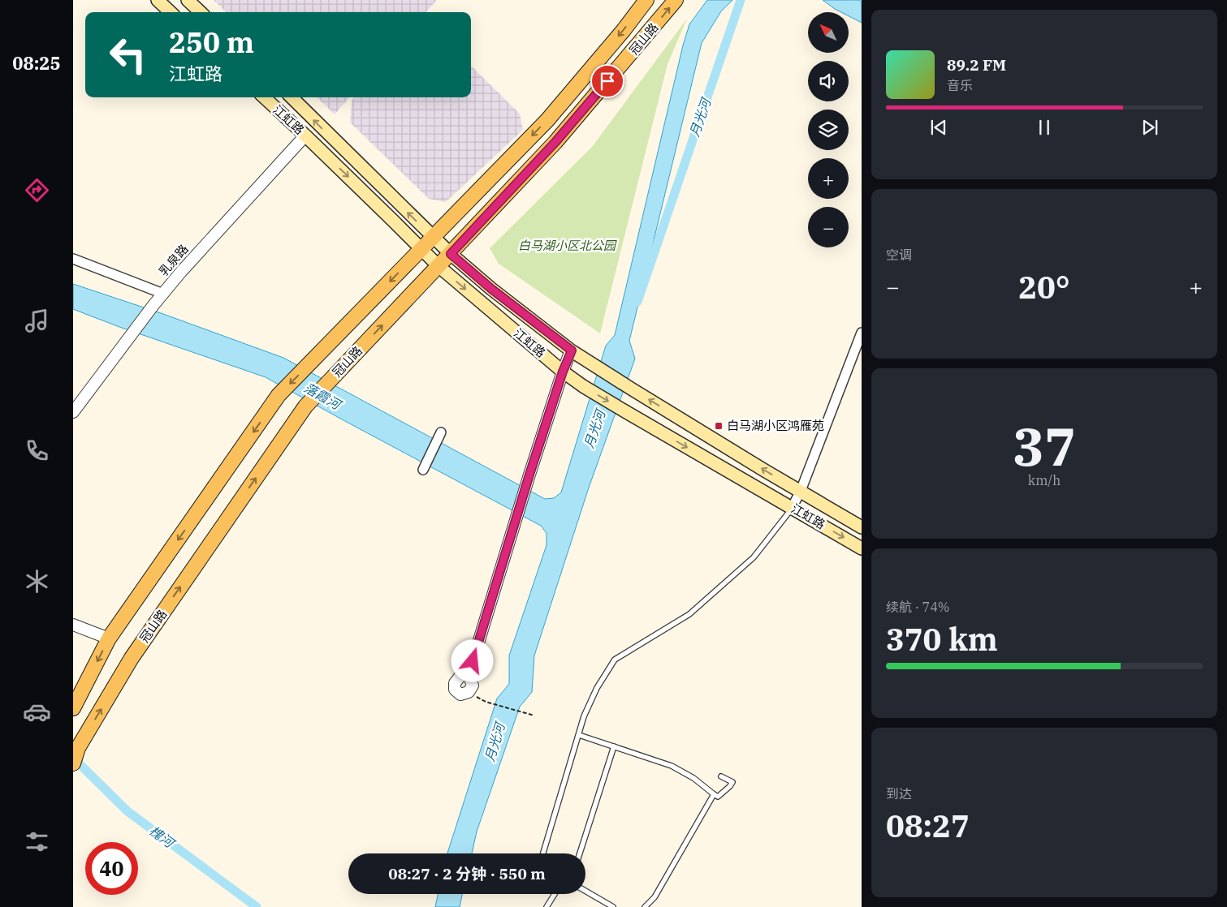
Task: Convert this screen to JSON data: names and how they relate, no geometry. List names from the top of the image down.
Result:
{
  "streets": {
    "main road": ["冠山路", "江虹路"],
    "street": ["乳泉路"]
  },
  "crossings": [
    ["冠山路", "江虹路"],
    ["江虹路", "乳泉路"]
  ],
  "water": ["月光河", "落霞河", "槐河"],
  "parks": ["白马湖小区北公园"],
  "places": {
    "transit": ["白马湖小区鸿雁苑"]
  },
  "north": "top left",
  "page": {
    "tabs": "08:25",
    "map_buttons": ["+", "−"],
    "turn": ["250 m", "江虹路"],
    "song": ["89.2 FM", "音乐"],
    "tile": [
      "空调",
      ["37", "km/h"],
      ["续航 · 74%", "370 km"],
      ["到达", "08:27"]
    ],
    "heat": ["−", "20°", "+"],
    "limit": "40",
    "trip": "08:27 · 2 分钟 · 550 m"
  }
}
